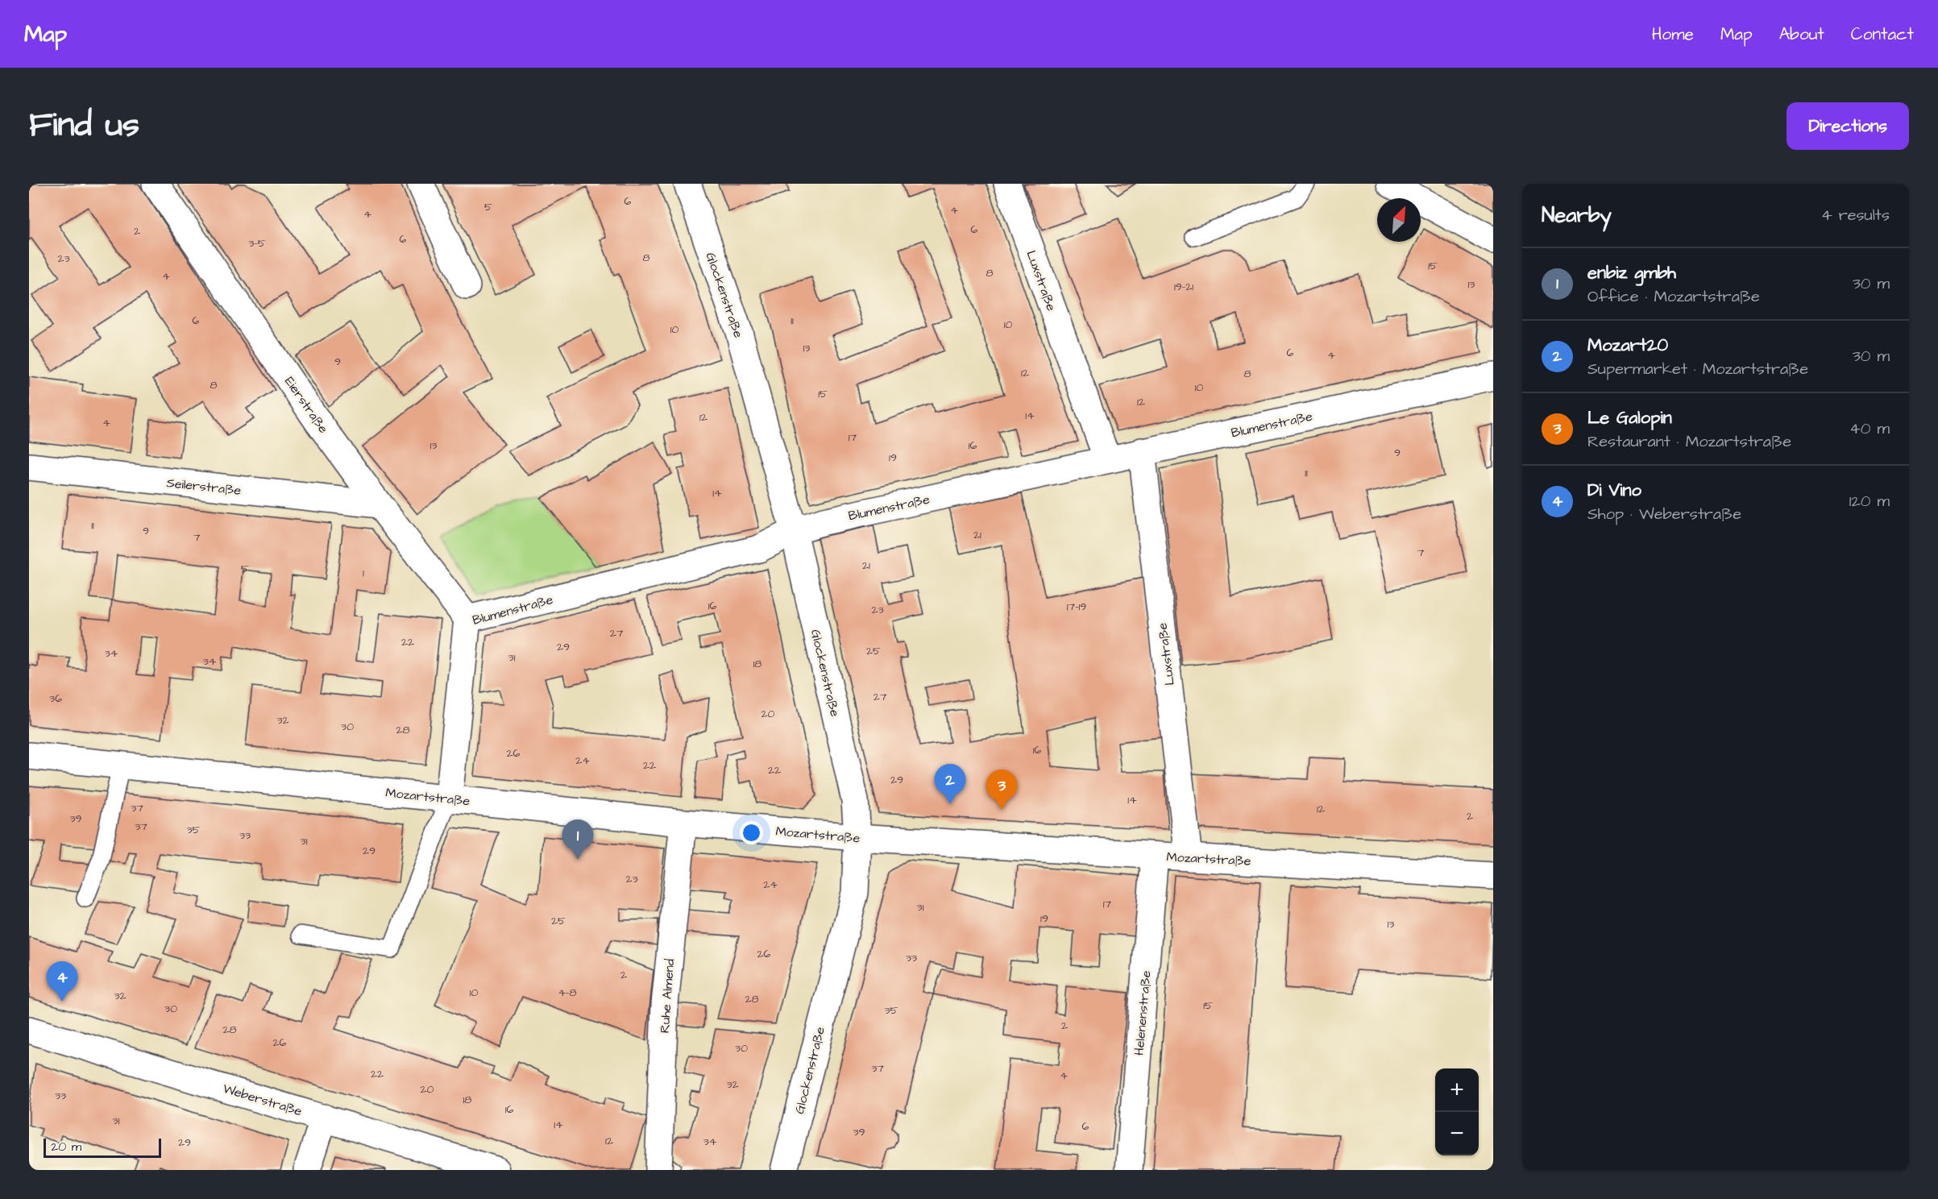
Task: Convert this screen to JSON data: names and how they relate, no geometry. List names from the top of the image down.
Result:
{
  "streets": {
    "street": [
      "Luxstraße",
      "Glockenstraße",
      "Eierstraße",
      "Blumenstraße",
      "Seilerstraße",
      "Mozartstraße",
      "Ruhe Almend",
      "Helenenstraße",
      "Weberstraße"
    ]
  },
  "crossings": [
    ["Luxstraße", "Blumenstraße"],
    ["Luxstraße", "Mozartstraße"],
    ["Glockenstraße", "Blumenstraße"],
    ["Glockenstraße", "Mozartstraße"],
    ["Eierstraße", "Blumenstraße"],
    ["Eierstraße", "Seilerstraße"],
    ["Blumenstraße", "Mozartstraße"],
    ["Mozartstraße", "Ruhe Almend"],
    ["Mozartstraße", "Helenenstraße"]
  ],
  "house_numbers": [
    "6",
    "5",
    "4",
    "4",
    "6",
    "2",
    "6",
    "3-5",
    "8",
    "23",
    "15",
    "8",
    "4",
    "13",
    "19-21",
    "6",
    "11",
    "10",
    "10",
    "13",
    "6",
    "4",
    "9",
    "12",
    "8",
    "8",
    "10",
    "15",
    "12",
    "14",
    "12",
    "4",
    "17",
    "13",
    "16",
    "9",
    "19",
    "11",
    "14",
    "11",
    "9",
    "21",
    "7",
    "7",
    "21",
    "5",
    "1",
    "16",
    "17-19",
    "23",
    "27",
    "22",
    "29",
    "25",
    "34",
    "31",
    "34",
    "18",
    "27",
    "36",
    "20",
    "32",
    "30",
    "28",
    "16",
    "26",
    "24",
    "22",
    "22",
    "29",
    "14",
    "37",
    "12",
    "2",
    "39",
    "37",
    "35",
    "33",
    "31",
    "29",
    "23",
    "24",
    "17",
    "31",
    "19",
    "25",
    "13",
    "26",
    "33",
    "2",
    "10",
    "4-8",
    "32",
    "28",
    "15",
    "30",
    "35",
    "2",
    "28",
    "26",
    "30",
    "37",
    "22",
    "4",
    "32",
    "20",
    "33",
    "18",
    "16",
    "31",
    "14",
    "6",
    "39",
    "12",
    "34",
    "29"
  ],
  "scale_bar": "20 m",
  "north": "top right",
  "page": {
    "header": "Map",
    "nav": [
      "Home",
      "Map",
      "About",
      "Contact"
    ],
    "title": "Find us",
    "buttons": "Directions",
    "heading": ["Nearby", "4 results"],
    "list": [
      {
        "mark": "1",
        "name": "enbiz gmbh",
        "note": "Office · Mozartstraße",
        "value": "30 m"
      },
      {
        "mark": "2",
        "name": "Mozart20",
        "note": "Supermarket · Mozartstraße",
        "value": "30 m"
      },
      {
        "mark": "3",
        "name": "Le Galopin",
        "note": "Restaurant · Mozartstraße",
        "value": "40 m"
      },
      {
        "mark": "4",
        "name": "Di Vino",
        "note": "Shop · Weberstraße",
        "value": "120 m"
      }
    ],
    "pins": [
      "2",
      "3",
      "1",
      "4"
    ],
    "map_buttons": ["+", "−"],
    "scale": "20 m"
  }
}
